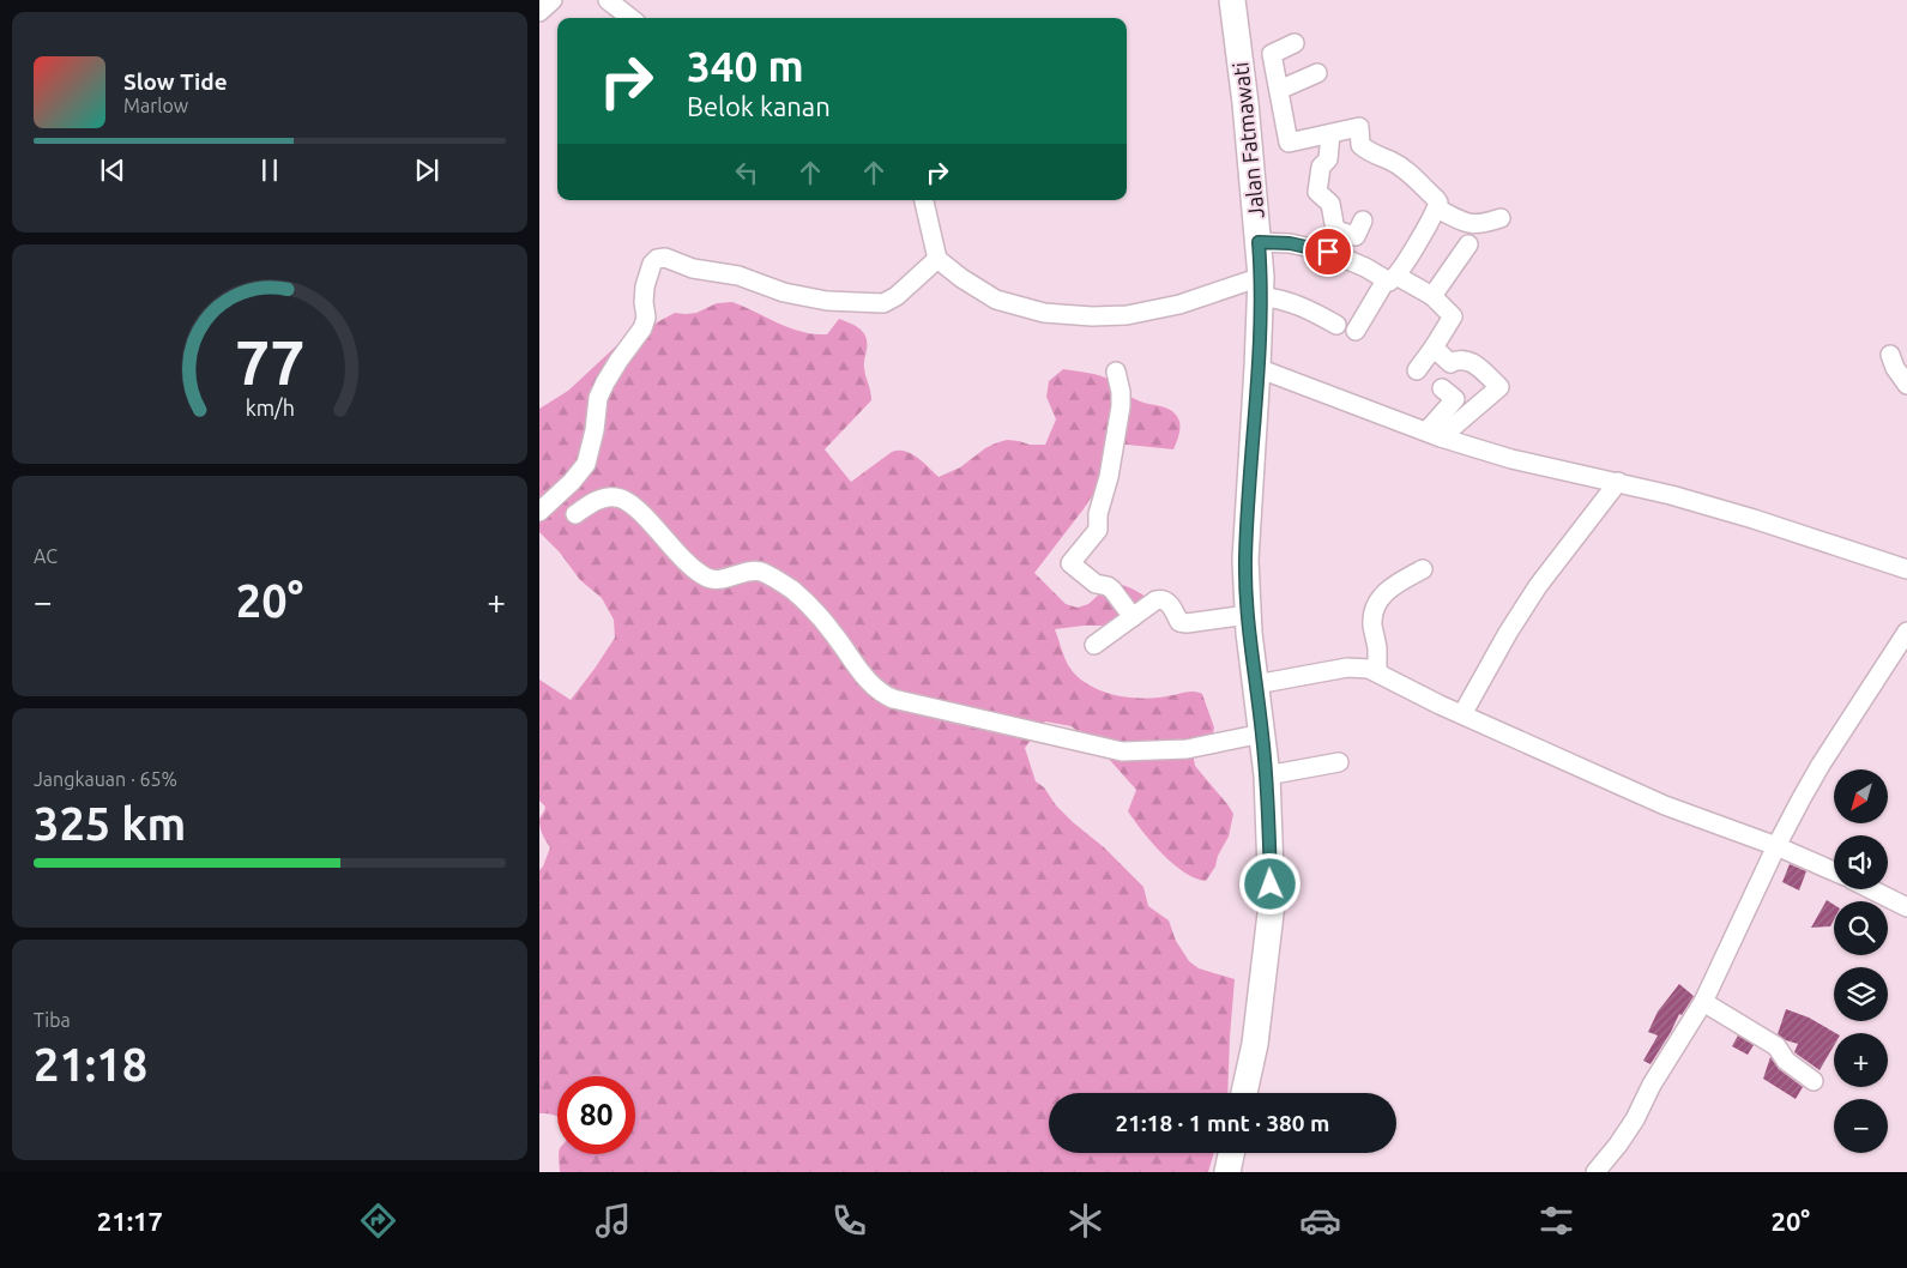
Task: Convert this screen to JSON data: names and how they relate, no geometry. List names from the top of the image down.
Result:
{
  "streets": {
    "highway": ["Jalan Fatmawati"]
  },
  "north": "bottom left",
  "page": {
    "turn": ["340 m", "Belok kanan"],
    "song": ["Slow Tide", "Marlow"],
    "tile": [
      "AC",
      ["Jangkauan · 65%", "325 km"],
      ["Tiba", "21:18"]
    ],
    "heat": ["−", "20°", "+"],
    "map_buttons": ["+", "−"],
    "limit": "80",
    "trip": "21:18 · 1 mnt · 380 m",
    "tabs": ["21:17", "20°"],
    "gauge": ["77", "km/h"]
  }
}
